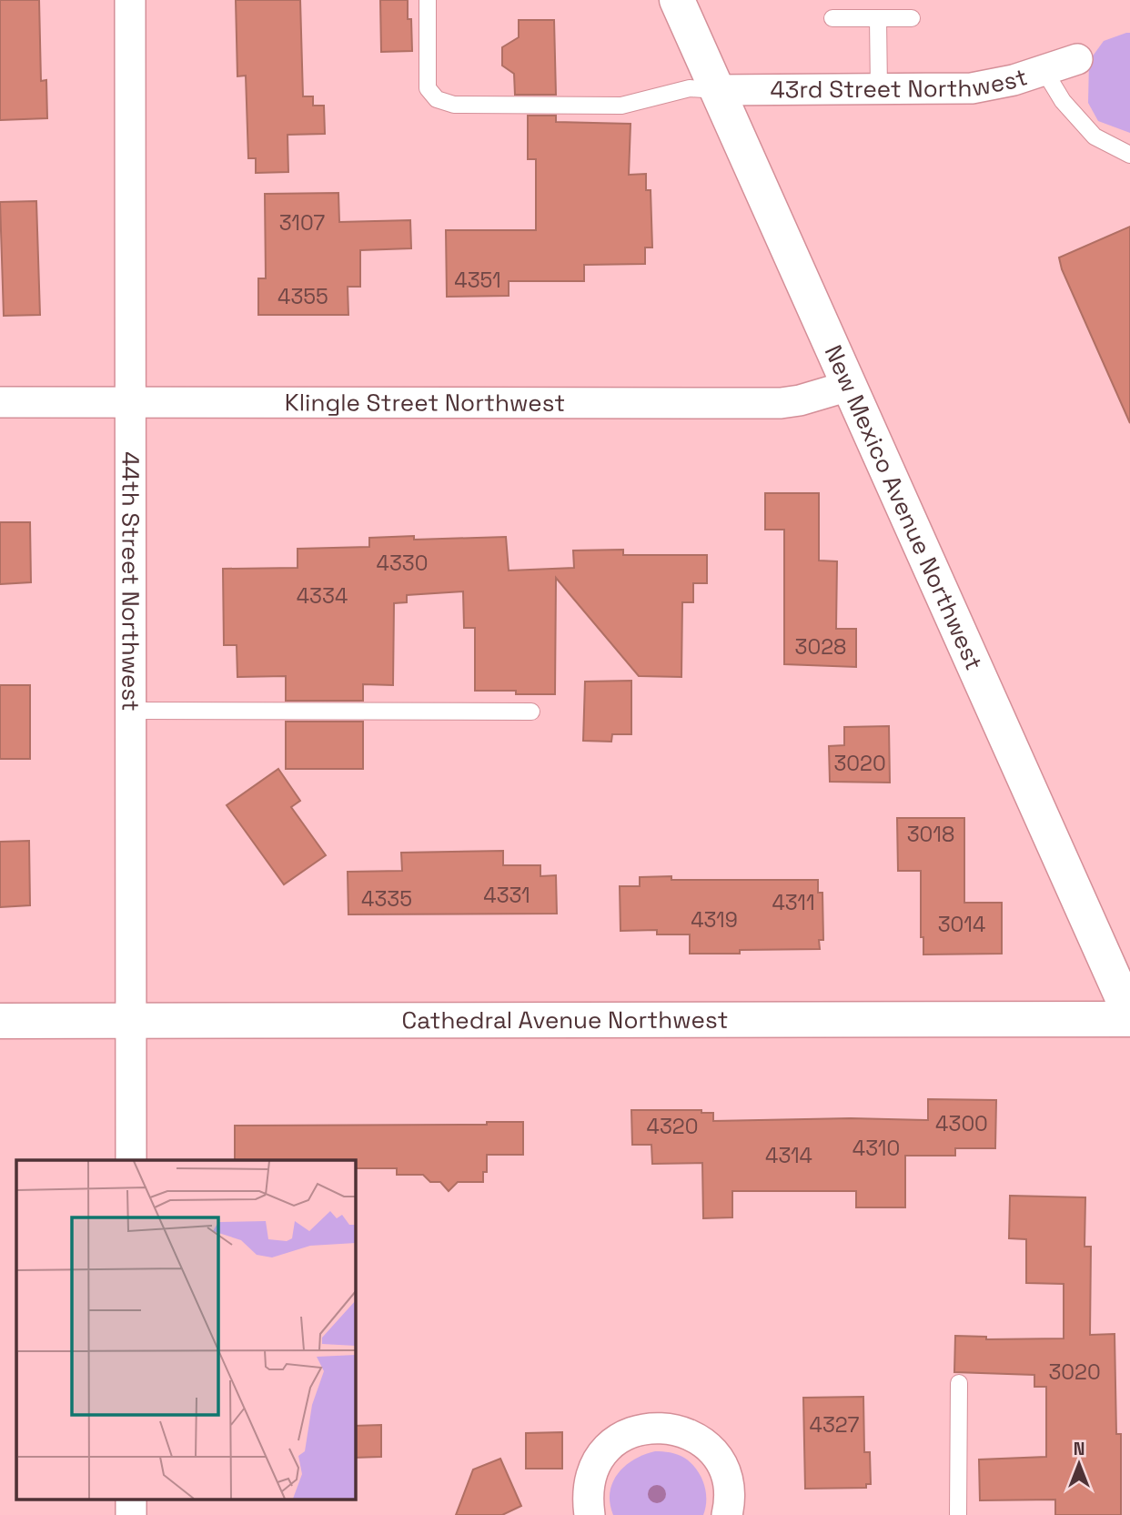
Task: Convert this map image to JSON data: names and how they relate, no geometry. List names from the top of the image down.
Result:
{
  "streets": {
    "street": [
      "43rd Street Northwest",
      "Klingle Street Northwest",
      "New Mexico Avenue Northwest",
      "44th Street Northwest",
      "Cathedral Avenue Northwest"
    ]
  },
  "crossings": [
    ["43rd Street Northwest", "New Mexico Avenue Northwest"],
    ["Klingle Street Northwest", "New Mexico Avenue Northwest"],
    ["Klingle Street Northwest", "44th Street Northwest"],
    ["New Mexico Avenue Northwest", "Cathedral Avenue Northwest"],
    ["44th Street Northwest", "Cathedral Avenue Northwest"]
  ],
  "house_numbers": [
    "3107",
    "4351",
    "4355",
    "4330",
    "4334",
    "3028",
    "3020",
    "3018",
    "4331",
    "4335",
    "4311",
    "4319",
    "3014",
    "4300",
    "4320",
    "4310",
    "4314",
    "3020",
    "4327"
  ],
  "north": "top"
}
